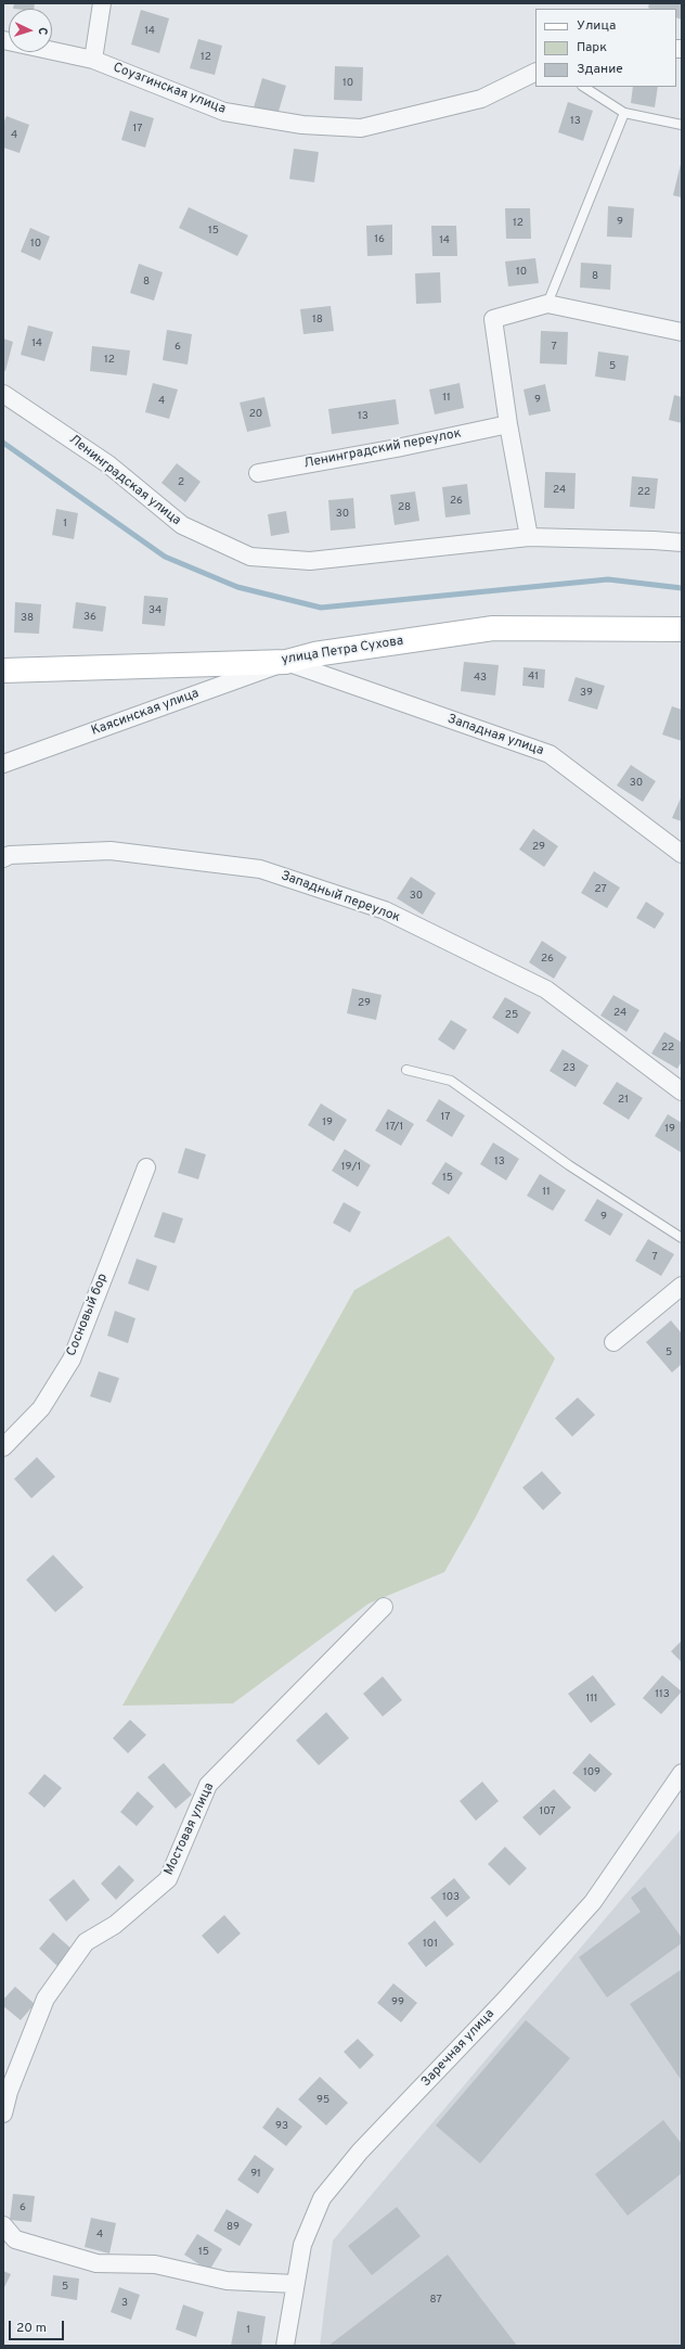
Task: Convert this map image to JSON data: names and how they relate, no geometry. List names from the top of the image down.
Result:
{
  "streets": {
    "street": [
      "Соузгинская улица",
      "Ленинградский переулок",
      "Ленинградская улица",
      "улица Петра Сухова",
      "Каясинская улица",
      "Западная улица",
      "Западный переулок",
      "Сосновый бор",
      "Мостовая улица",
      "Заречная улица"
    ]
  },
  "crossings": [
    ["улица Петра Сухова", "Каясинская улица"],
    ["улица Петра Сухова", "Западная улица"],
    ["Каясинская улица", "Западная улица"]
  ],
  "house_numbers": [
    "14",
    "12",
    "10",
    "13",
    "17",
    "4",
    "9",
    "12",
    "15",
    "16",
    "14",
    "10",
    "10",
    "8",
    "8",
    "18",
    "14",
    "6",
    "7",
    "12",
    "5",
    "11",
    "9",
    "4",
    "20",
    "13",
    "2",
    "24",
    "22",
    "26",
    "28",
    "30",
    "1",
    "34",
    "36",
    "38",
    "41",
    "43",
    "39",
    "30",
    "29",
    "27",
    "30",
    "26",
    "29",
    "24",
    "25",
    "22",
    "23",
    "21",
    "17",
    "19",
    "17/1",
    "19",
    "13",
    "19/1",
    "15",
    "11",
    "9",
    "7",
    "5",
    "113",
    "111",
    "109",
    "107",
    "103",
    "101",
    "99",
    "95",
    "93",
    "91",
    "6",
    "89",
    "4",
    "15",
    "5",
    "87",
    "3",
    "1"
  ],
  "legend": ["Улица", "Парк", "Здание"],
  "scale_bar": "20 m",
  "north": "right"
}
